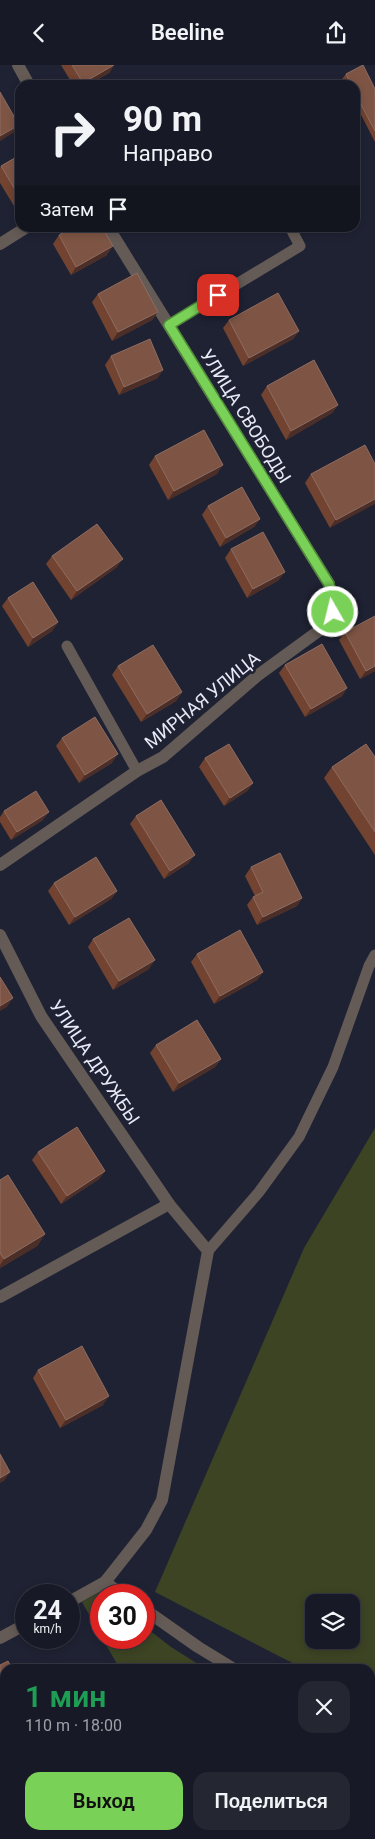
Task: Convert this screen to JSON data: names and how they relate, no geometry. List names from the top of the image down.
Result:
{
  "streets": {
    "street": ["УЛИЦА СВОБОДЫ", "МИРНАЯ УЛИЦА", "УЛИЦА ДРУЖБЫ"]
  },
  "crossings": [
    ["УЛИЦА СВОБОДЫ", "МИРНАЯ УЛИЦА"]
  ],
  "page": {
    "header": "Beeline",
    "turn": ["90 m", "Направо"],
    "then": "Затем",
    "speed": "24 km/h",
    "limit": "30",
    "heading": ["1 мин", "110 m · 18:00"],
    "buttons": ["Выход", "Поделиться"]
  }
}
